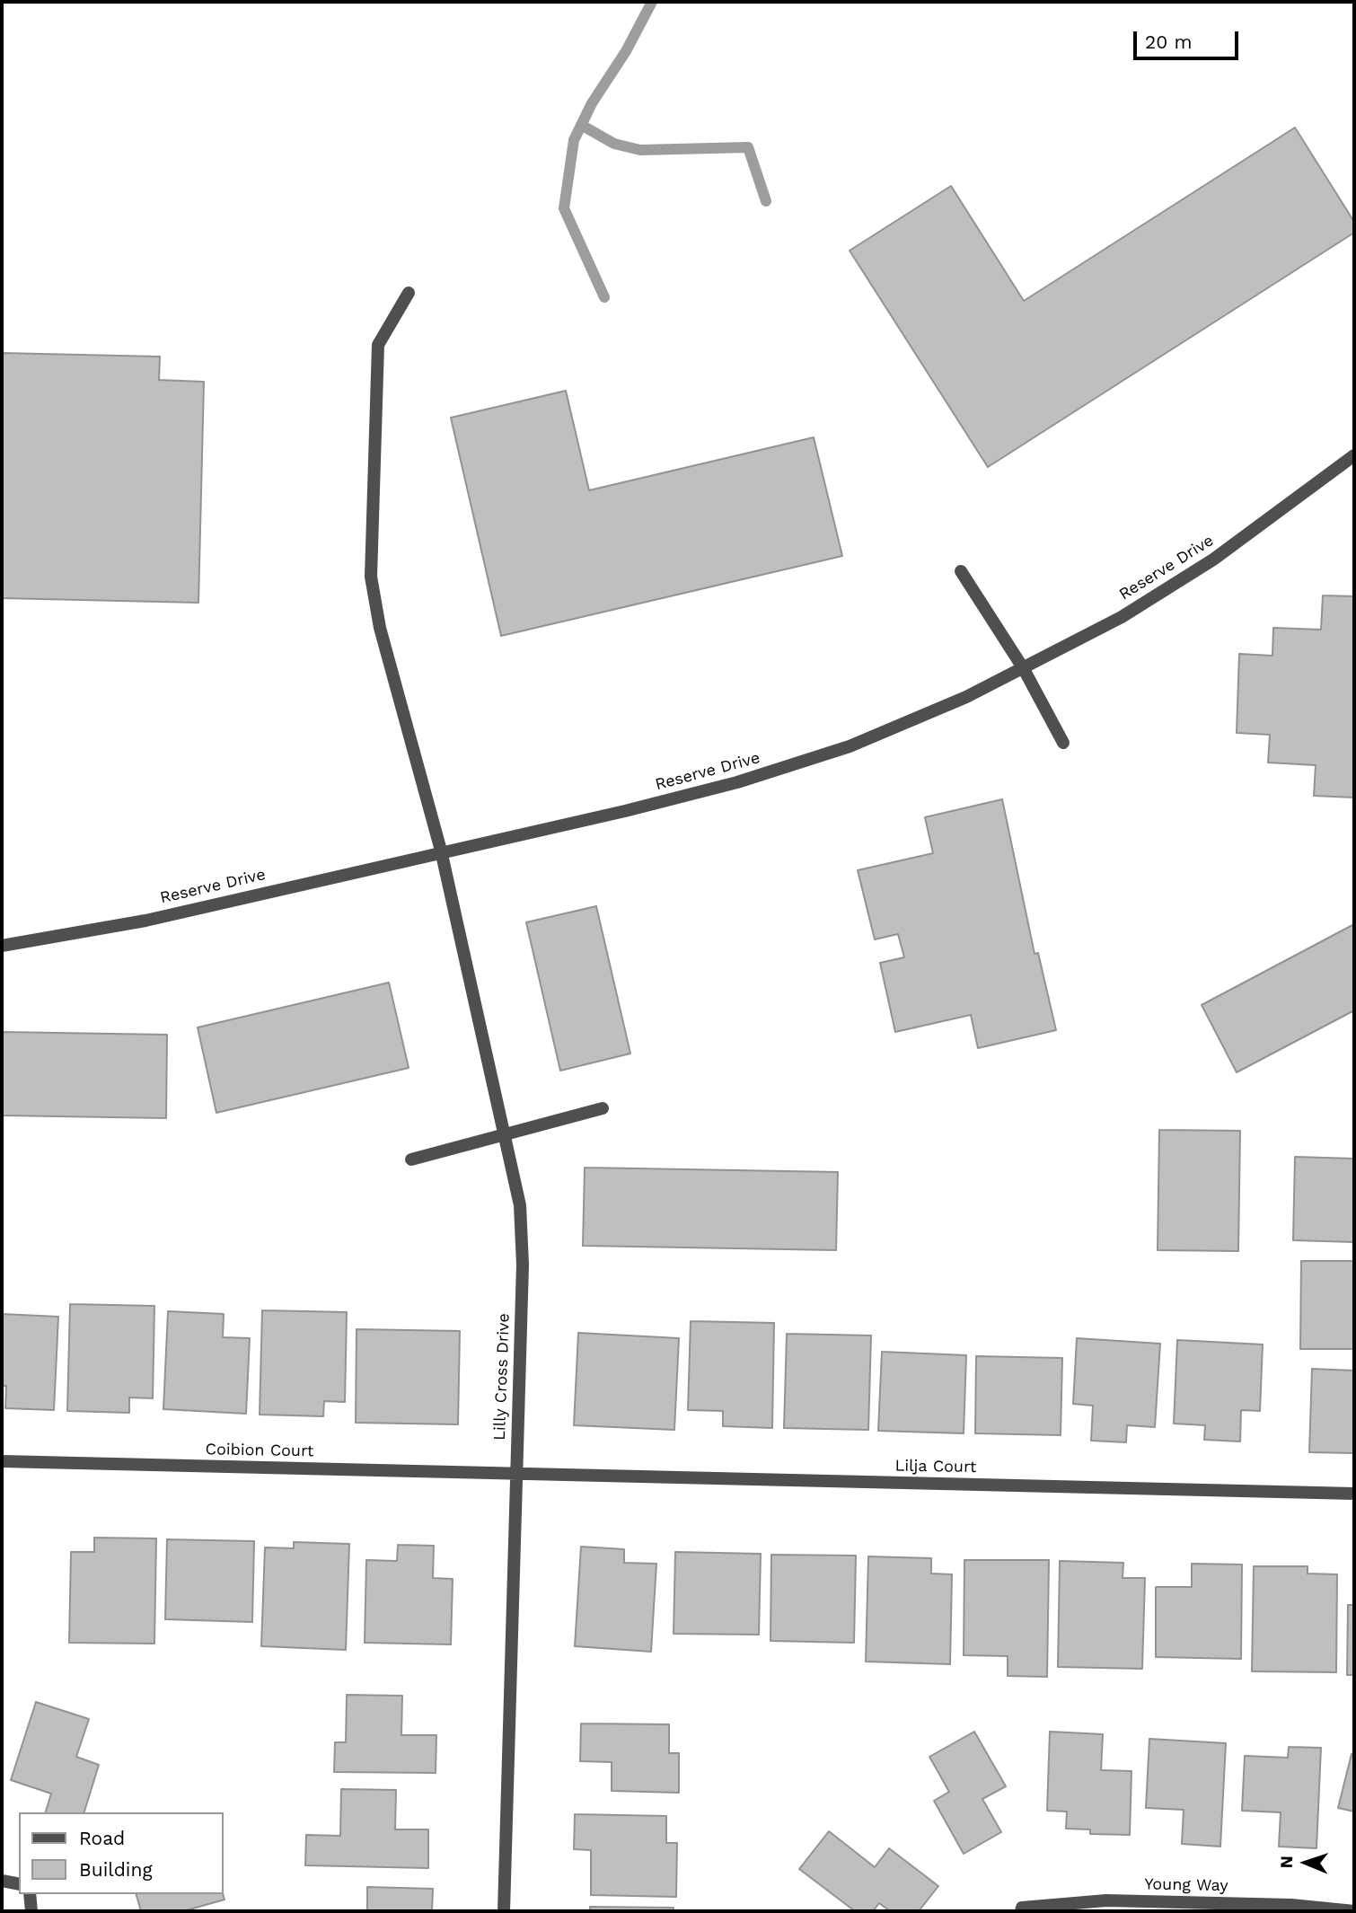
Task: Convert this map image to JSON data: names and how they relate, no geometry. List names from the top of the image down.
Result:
{
  "streets": {
    "street": [
      "Reserve Drive",
      "Lilly Cross Drive",
      "Coibion Court",
      "Lilja Court",
      "Young Way"
    ]
  },
  "crossings": [
    ["Reserve Drive", "Lilly Cross Drive"],
    ["Lilly Cross Drive", "Coibion Court"],
    ["Lilly Cross Drive", "Lilja Court"],
    ["Coibion Court", "Lilja Court"]
  ],
  "legend": ["Road", "Building"],
  "scale_bar": "20 m",
  "north": "left"
}
